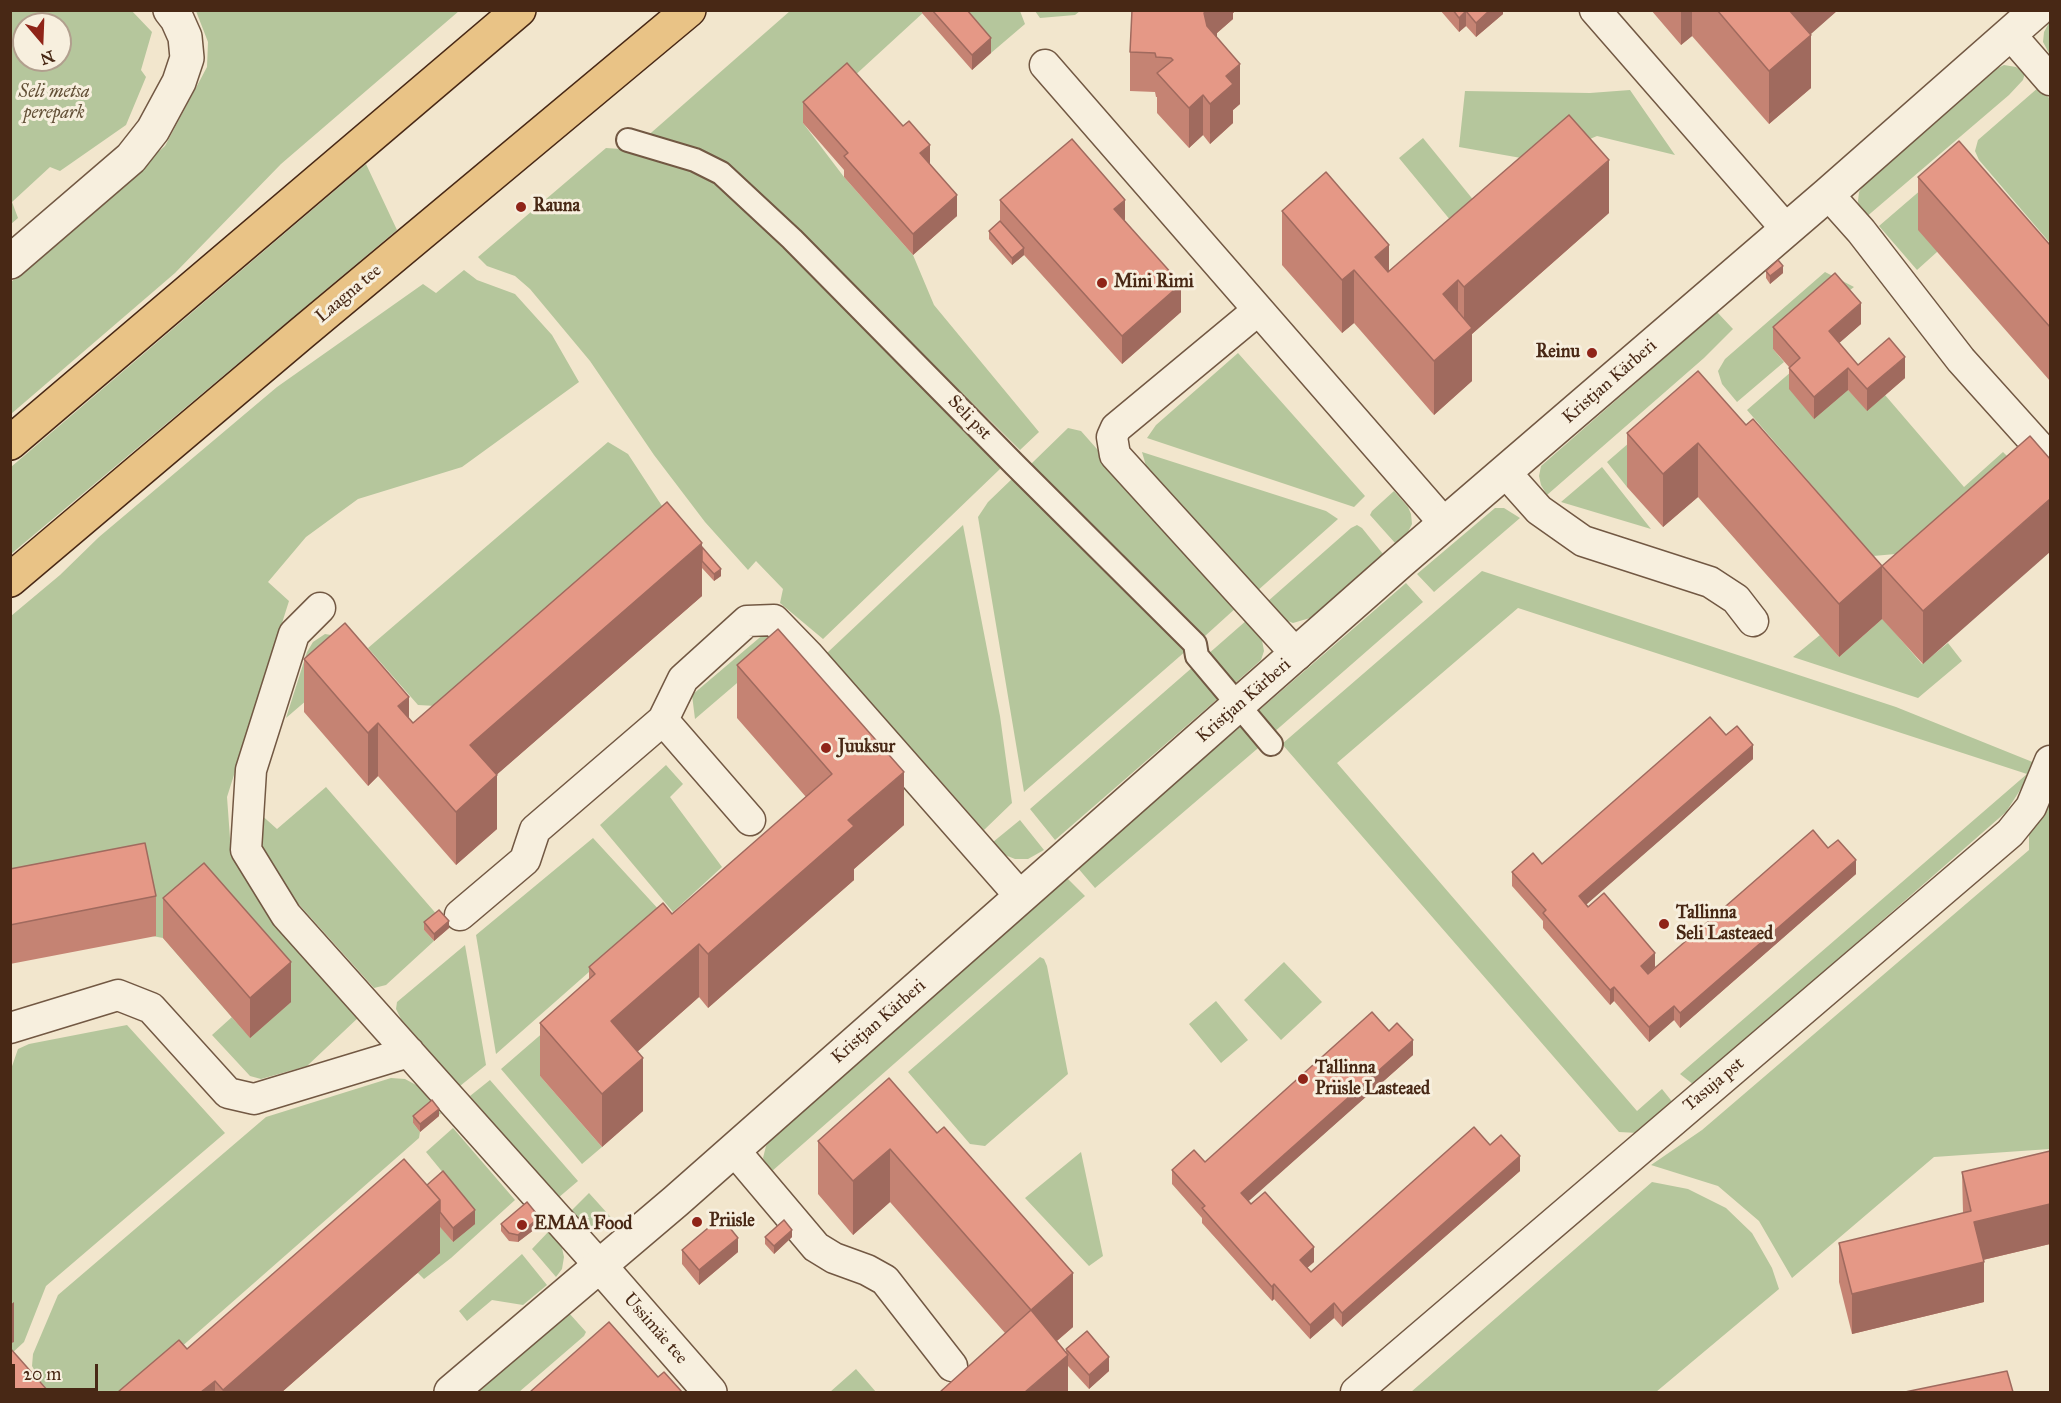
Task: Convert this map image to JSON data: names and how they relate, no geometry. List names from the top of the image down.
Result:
{
  "streets": {
    "main road": ["Laagna tee"],
    "street": [
      "Kristjan Kärberi",
      "Seli pst",
      "Tasuja pst",
      "Ussimäe tee"
    ]
  },
  "crossings": [
    ["Kristjan Kärberi", "Seli pst"],
    ["Kristjan Kärberi", "Ussimäe tee"]
  ],
  "parks": ["Seli metsa perepark"],
  "places": [
    "Rauna",
    "Mini Rimi",
    "Reinu",
    "Juuksur",
    "Tallinna Seli Lasteaed",
    "Tallinna Priisle Lasteaed",
    "Priisle",
    "EMAA Food"
  ],
  "scale_bar": "20 m",
  "north": "bottom"
}
